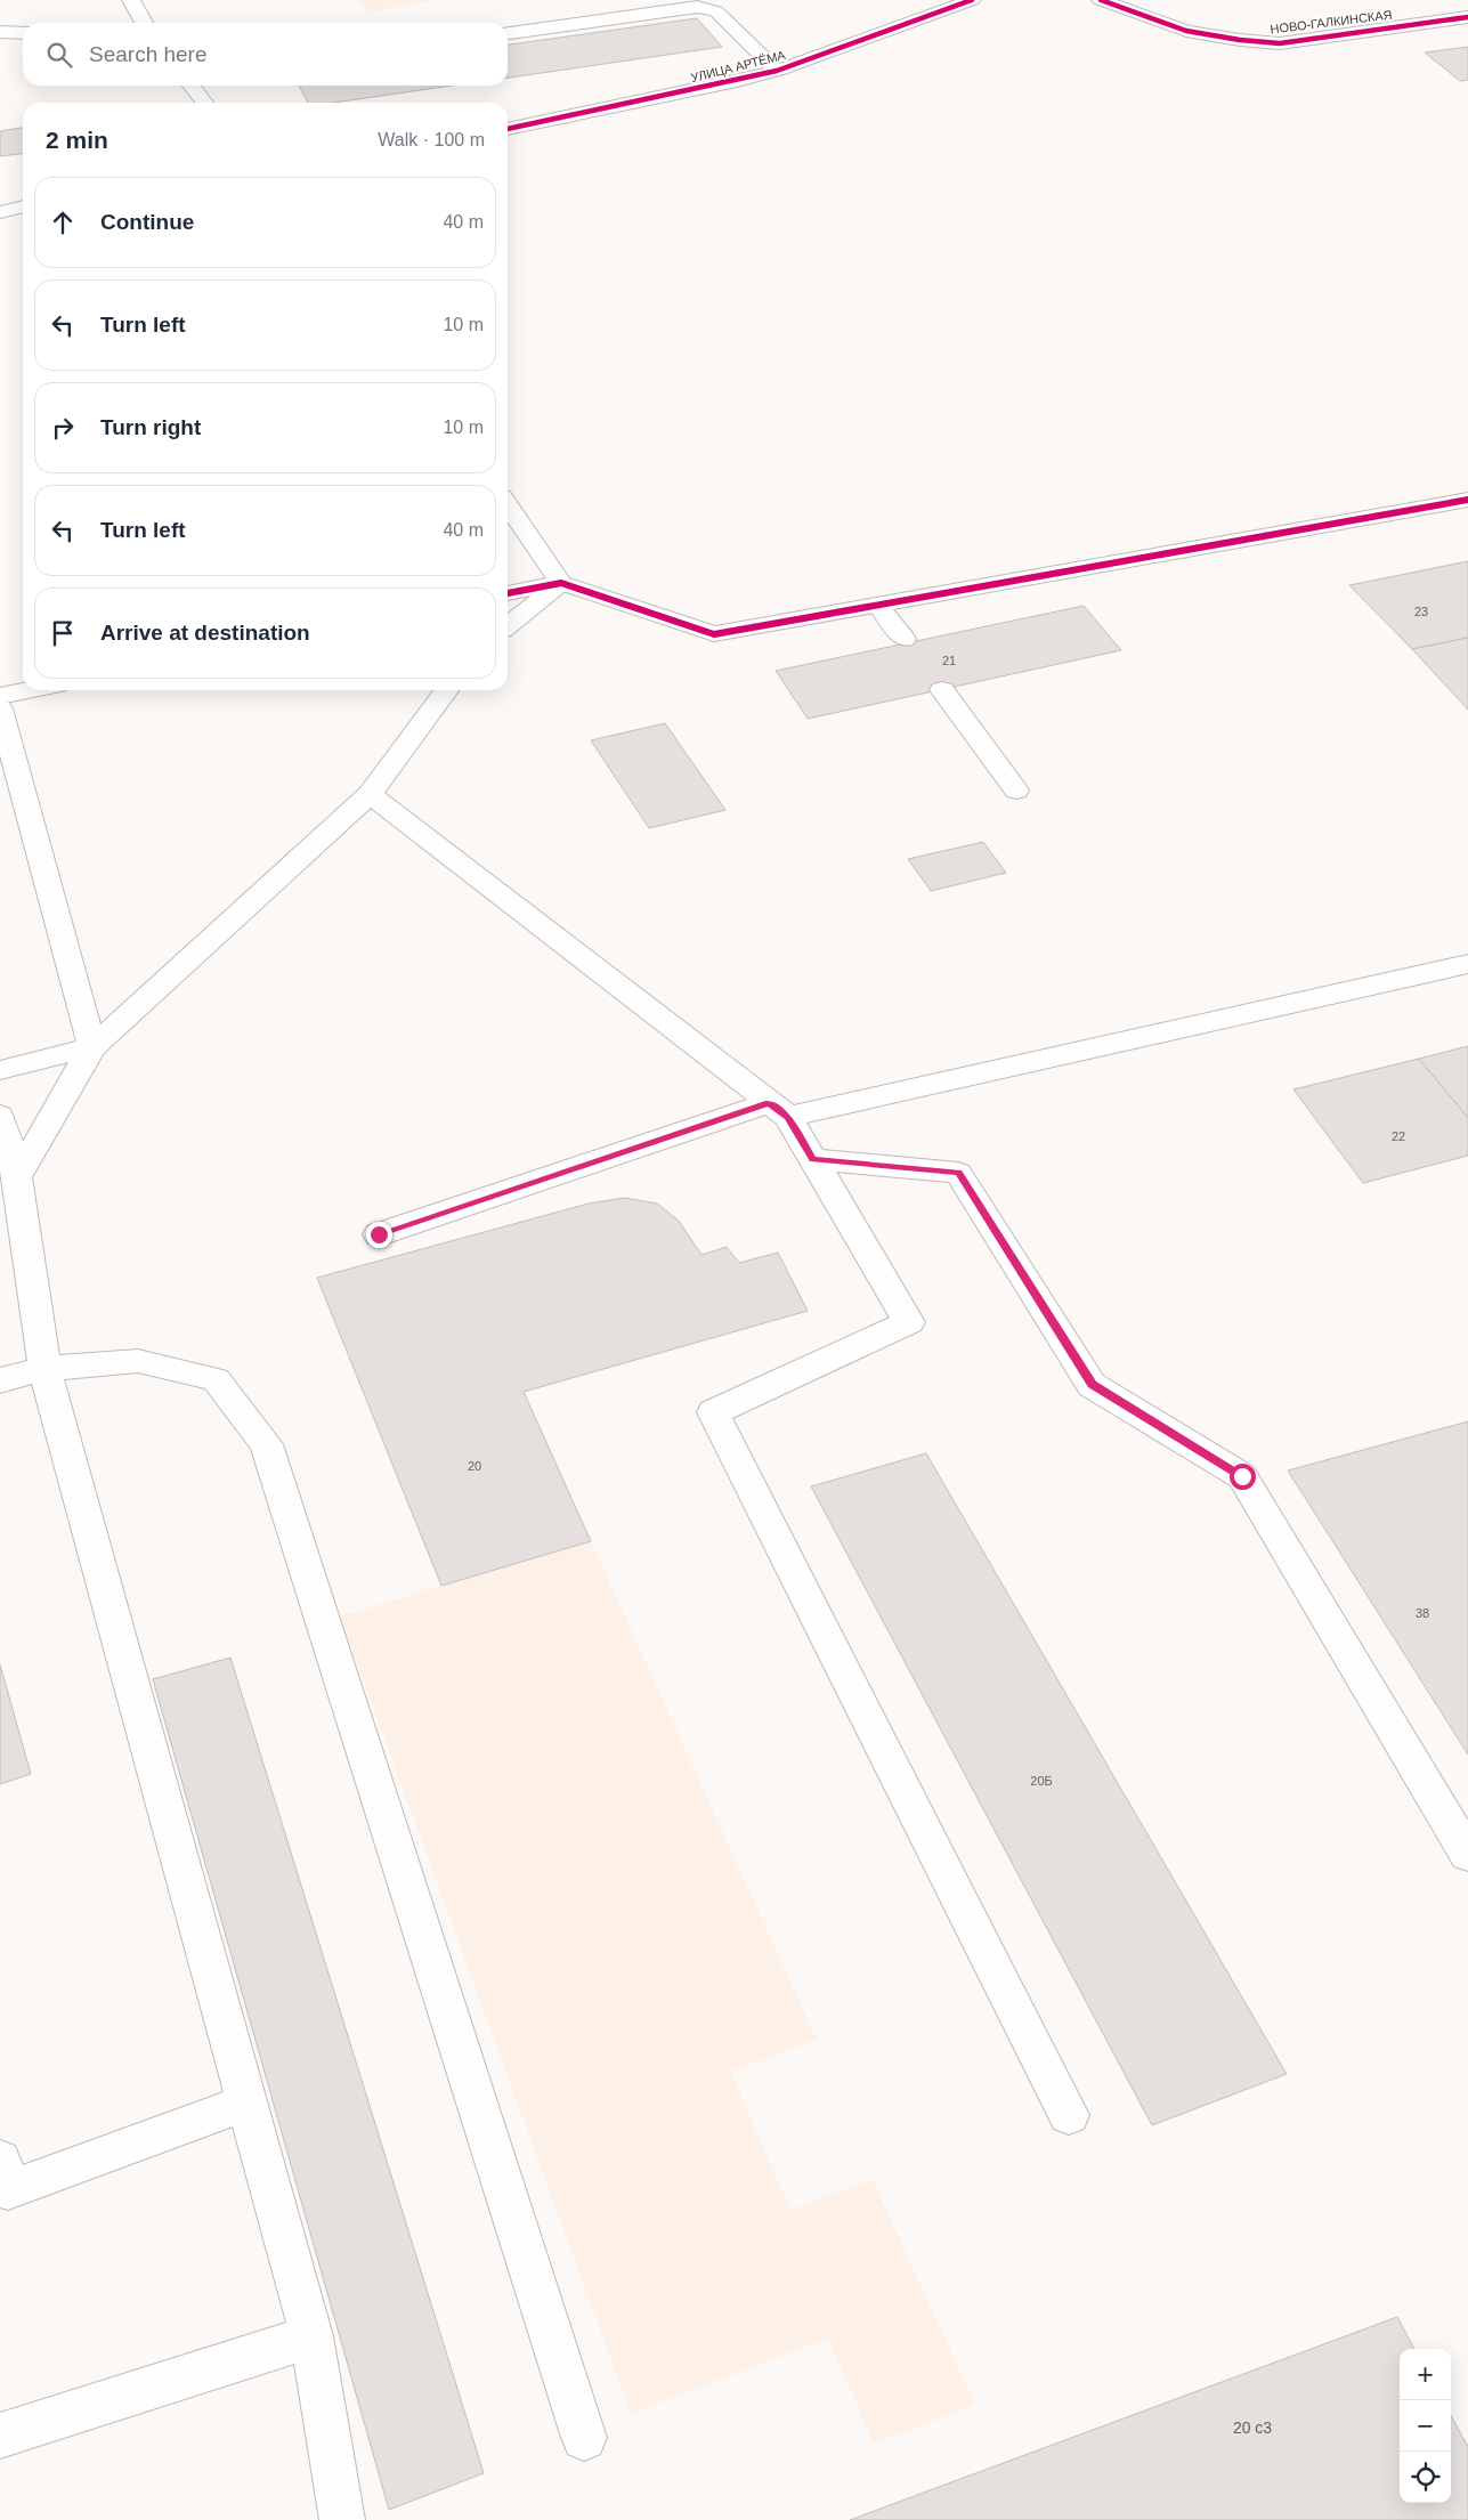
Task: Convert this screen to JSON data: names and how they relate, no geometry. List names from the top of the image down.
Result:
{
  "streets": {
    "street": ["НОВО-ГАЛКИНСКАЯ", "УЛИЦА АРТЁМА"]
  },
  "house_numbers": [
    "23",
    "21",
    "22",
    "20",
    "38",
    "20Б",
    "20 с3"
  ],
  "page": {
    "search": "Search here",
    "heading": ["2 min", "Walk · 100 m"],
    "list": [
      ["Continue", "40 m"],
      ["Turn left", "10 m"],
      ["Turn right", "10 m"],
      ["Turn left", "40 m"],
      "Arrive at destination"
    ],
    "map_buttons": ["+", "−"]
  }
}
